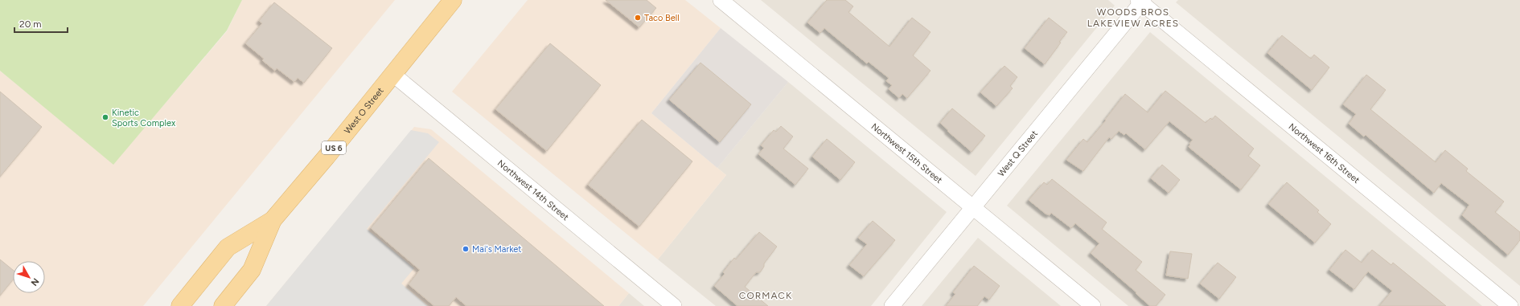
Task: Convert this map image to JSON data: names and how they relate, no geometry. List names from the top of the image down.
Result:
{
  "streets": {
    "main road": ["West O Street", "US 6"],
    "street": [
      "Northwest 15th Street",
      "West Q Street",
      "Northwest 16th Street",
      "Northwest 14th Street"
    ]
  },
  "crossings": [
    ["West O Street", "Northwest 14th Street"],
    ["Northwest 15th Street", "West Q Street"],
    ["West Q Street", "Northwest 16th Street"]
  ],
  "districts": ["WOODS BROS LAKEVIEW ACRES", "CORMACK"],
  "places": ["Taco Bell", "Kinetic Sports Complex", "Mai's Market"],
  "scale_bar": "20 m",
  "north": "bottom right"
}
